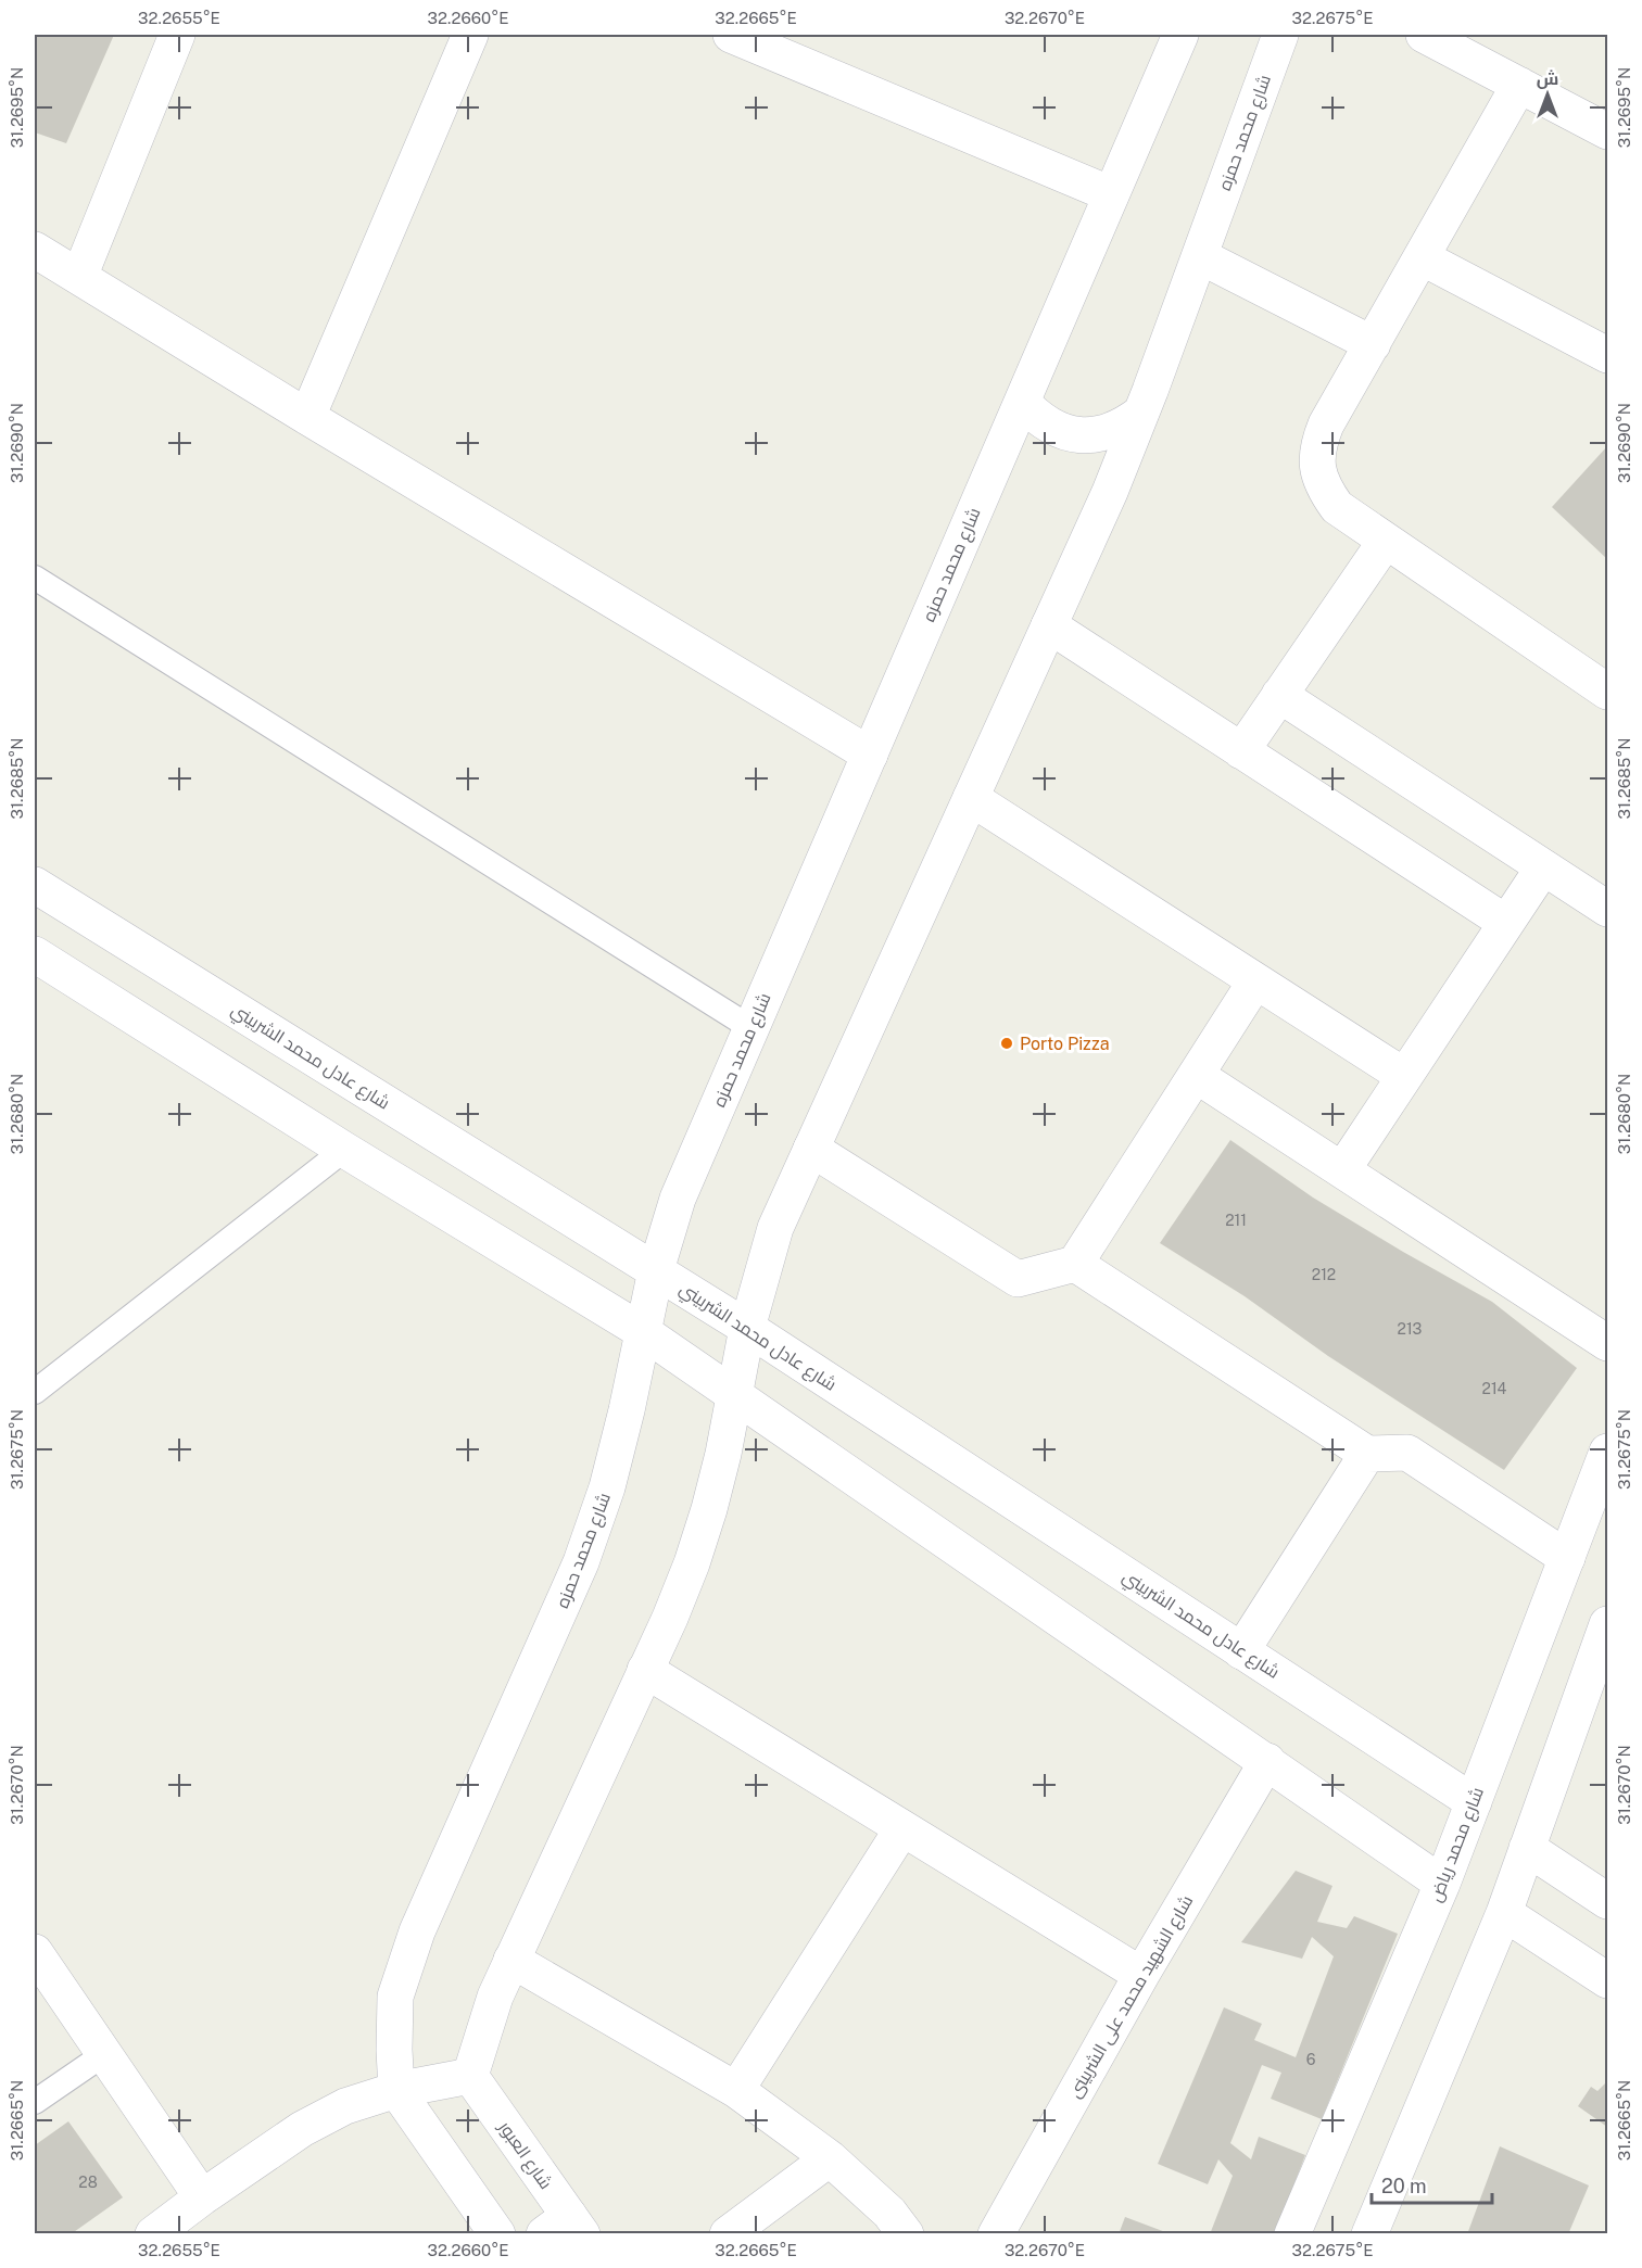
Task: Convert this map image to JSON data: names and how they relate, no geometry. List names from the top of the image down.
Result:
{
  "streets": {
    "street": [
      "شارع محمد حمزه",
      "شارع عادل محمد الشربيني",
      "شارع محمد رياض",
      "شارع الشهيد محمد على الشربينى",
      "شارع العبور"
    ]
  },
  "crossings": [
    ["شارع محمد حمزه", "شارع عادل محمد الشربيني"],
    ["شارع محمد حمزه", "شارع العبور"],
    ["شارع عادل محمد الشربيني", "شارع محمد رياض"]
  ],
  "places": ["Porto Pizza"],
  "house_numbers": [
    "211",
    "212",
    "213",
    "214",
    "6",
    "28"
  ],
  "scale_bar": "20 m",
  "north": "top",
  "coordinates": [
    "32.2655°E",
    "32.2660°E",
    "32.2665°E",
    "32.2670°E",
    "32.2675°E",
    "31.2695°N",
    "31.2690°N",
    "31.2685°N",
    "31.2680°N",
    "31.2675°N",
    "31.2670°N",
    "31.2665°N"
  ]
}
